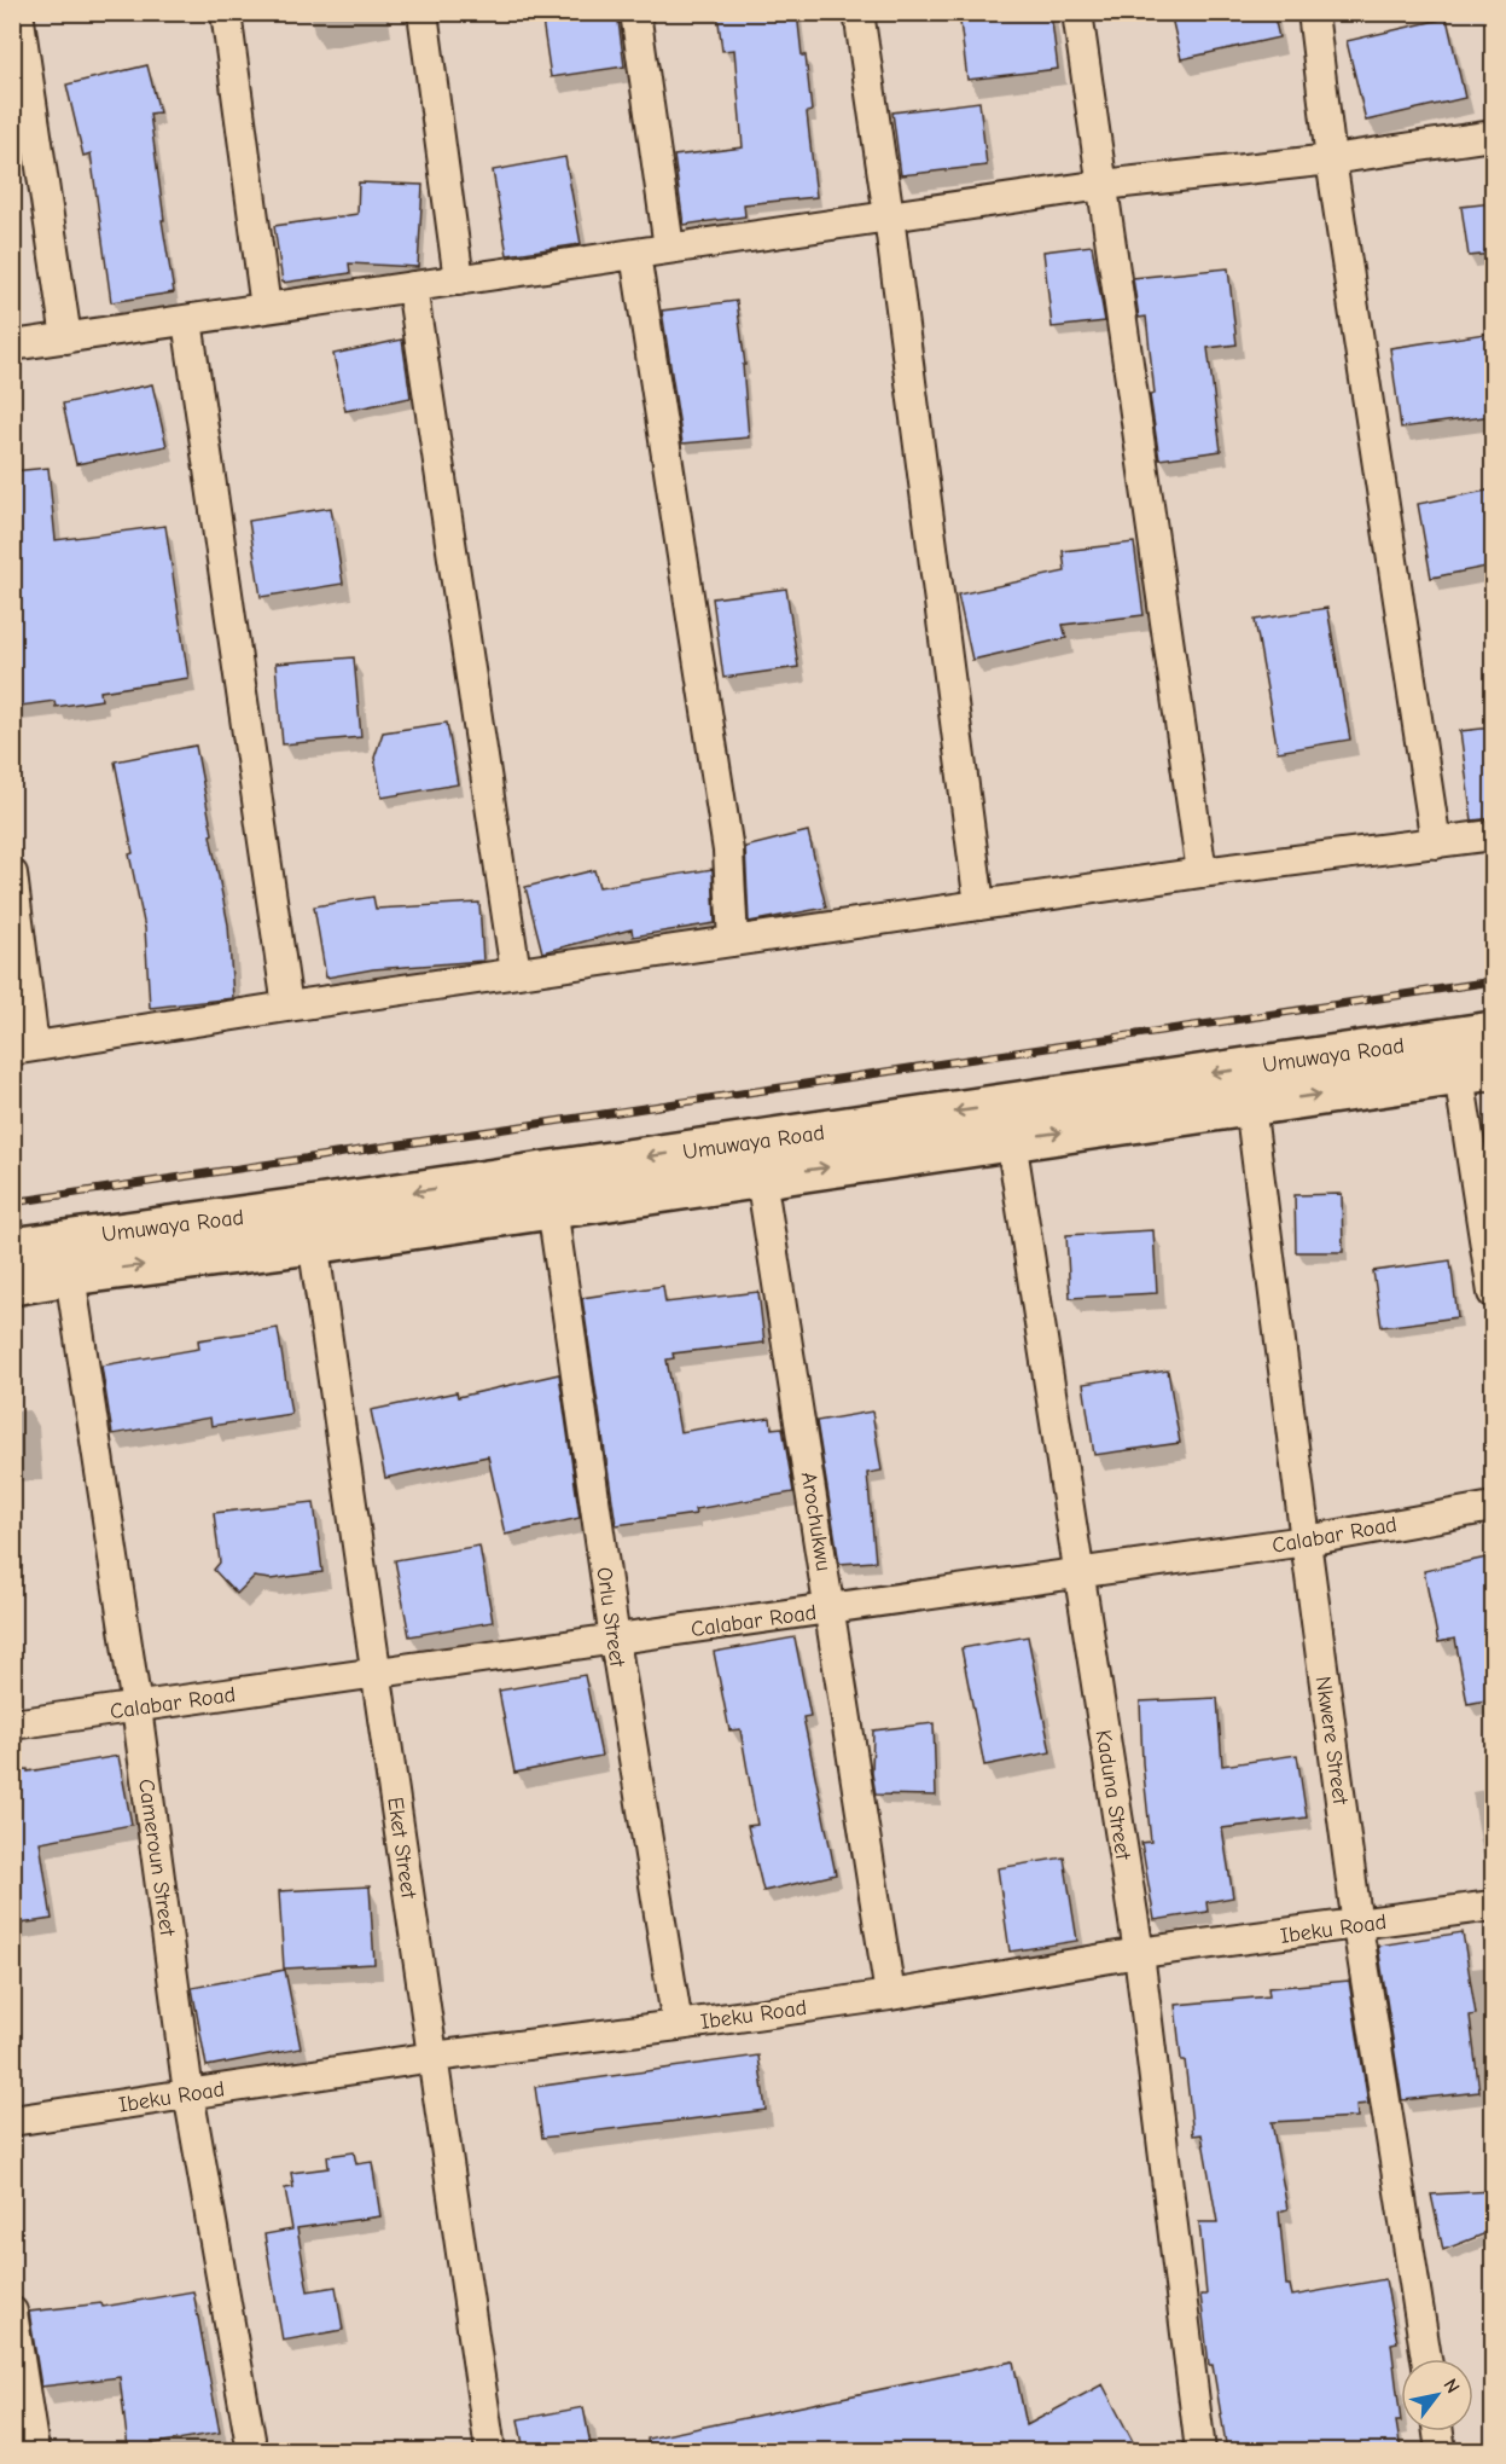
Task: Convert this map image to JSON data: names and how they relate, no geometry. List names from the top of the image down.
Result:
{
  "streets": {
    "street": [
      "Umuwaya Road",
      "Arochukwu",
      "Calabar Road",
      "Orlu Street",
      "Nkwere Street",
      "Kaduna Street",
      "Eket Street",
      "Cameroun Street",
      "Ibeku Road"
    ]
  },
  "crossings": [
    ["Umuwaya Road", "Arochukwu"],
    ["Umuwaya Road", "Orlu Street"],
    ["Umuwaya Road", "Nkwere Street"],
    ["Umuwaya Road", "Kaduna Street"],
    ["Umuwaya Road", "Eket Street"],
    ["Umuwaya Road", "Cameroun Street"],
    ["Arochukwu", "Calabar Road"],
    ["Arochukwu", "Ibeku Road"],
    ["Calabar Road", "Orlu Street"],
    ["Calabar Road", "Nkwere Street"],
    ["Calabar Road", "Kaduna Street"],
    ["Calabar Road", "Eket Street"],
    ["Calabar Road", "Cameroun Street"],
    ["Orlu Street", "Ibeku Road"],
    ["Nkwere Street", "Ibeku Road"],
    ["Kaduna Street", "Ibeku Road"],
    ["Eket Street", "Ibeku Road"],
    ["Cameroun Street", "Ibeku Road"]
  ],
  "north": "top right"
}
